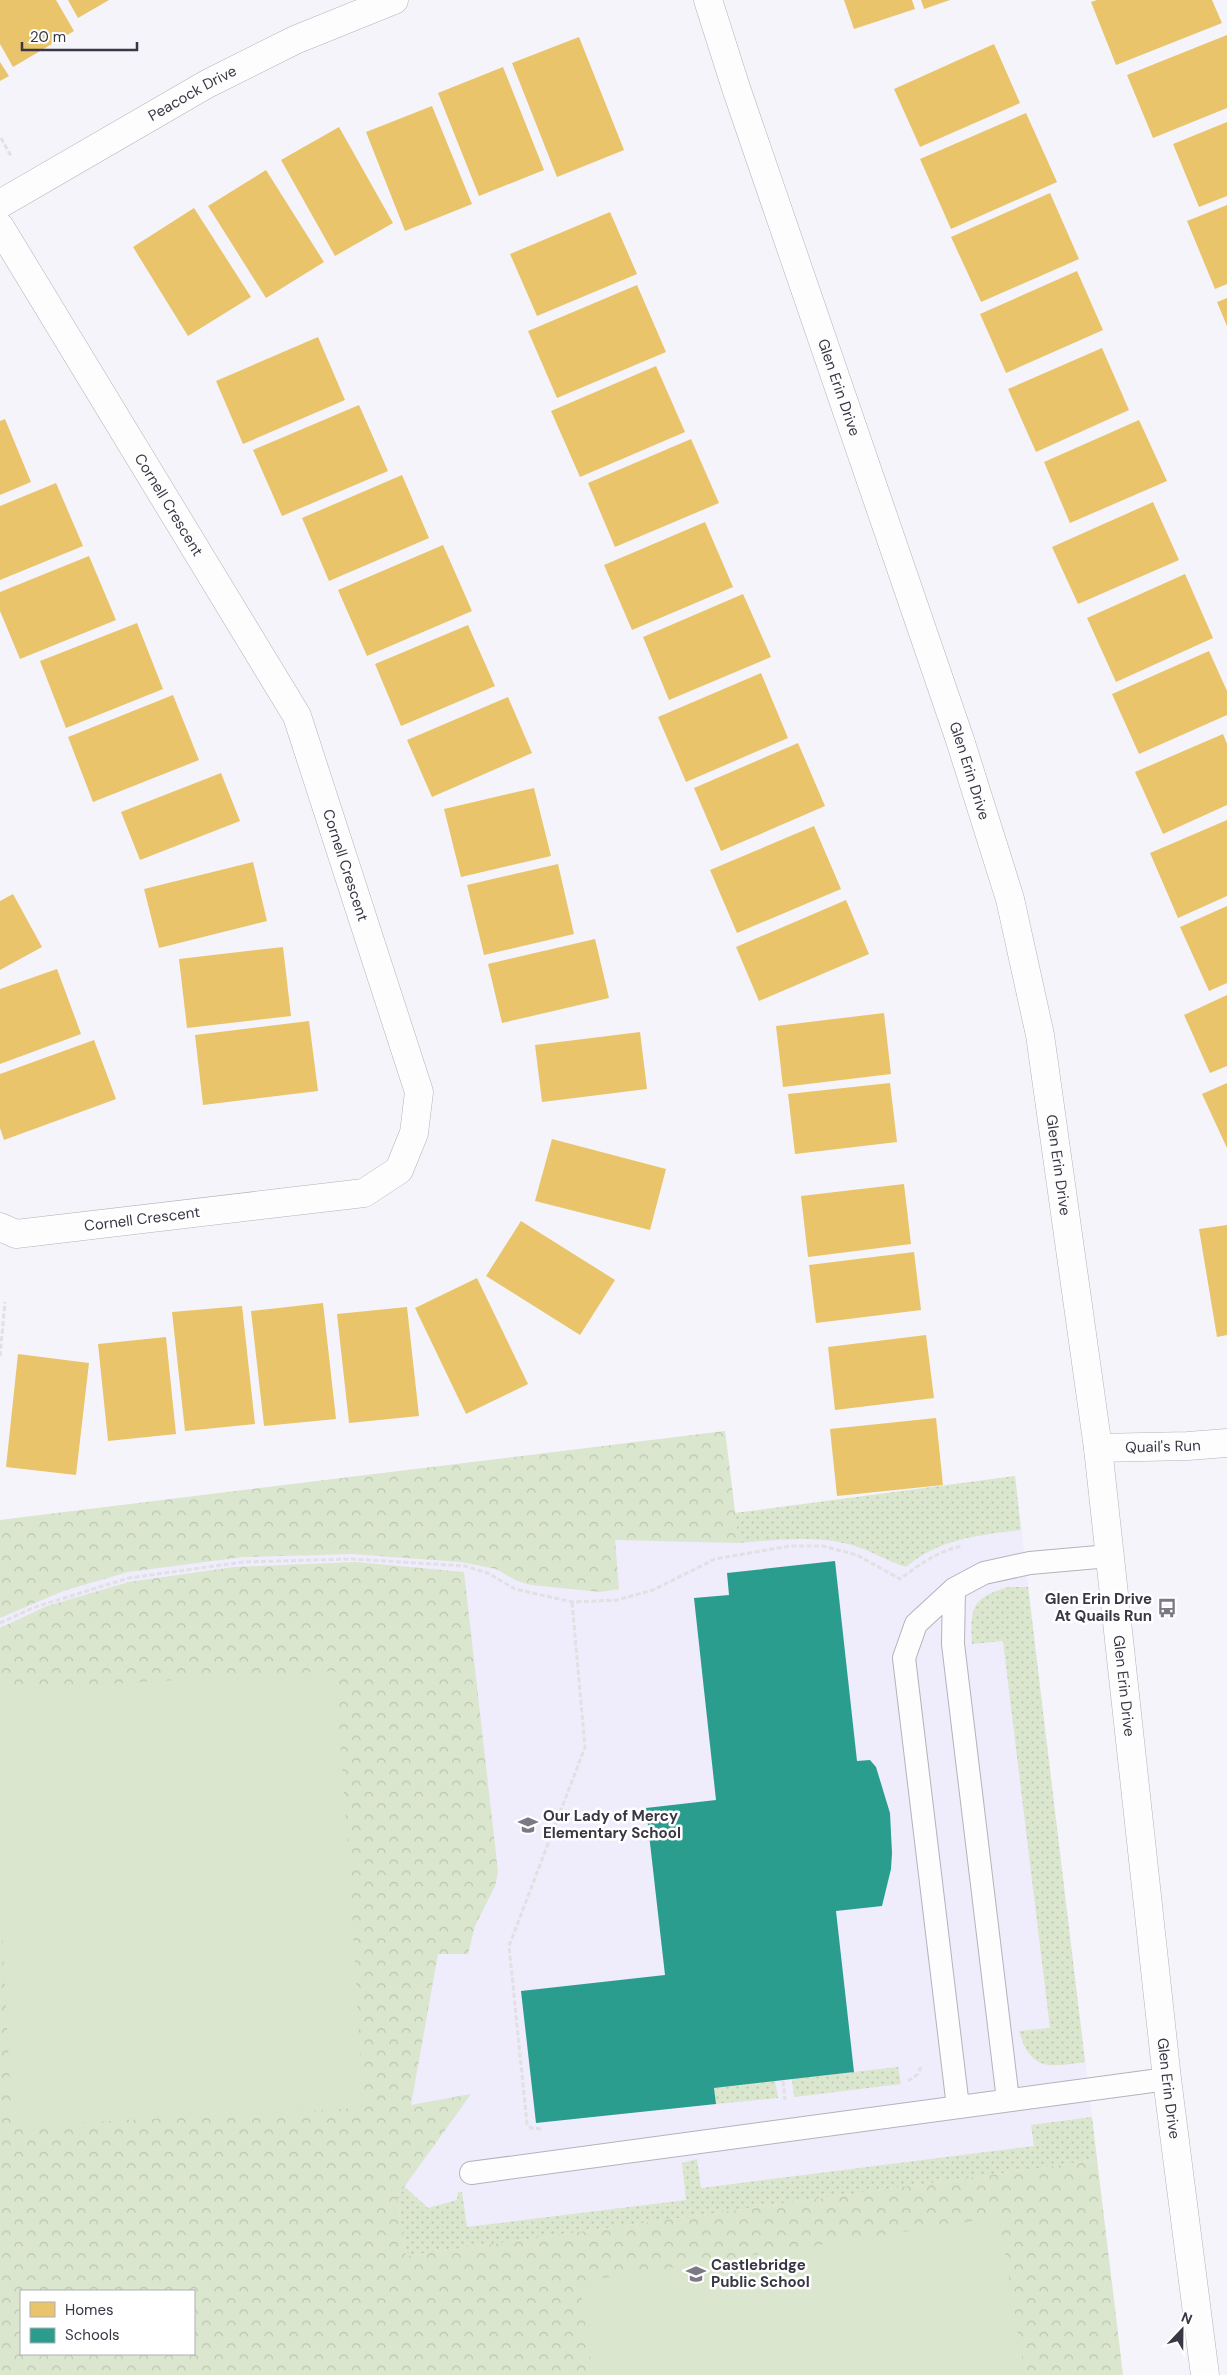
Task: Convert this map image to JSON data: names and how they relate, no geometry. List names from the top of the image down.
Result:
{
  "streets": {
    "street": [
      "Peacock Drive",
      "Glen Erin Drive",
      "Cornell Crescent",
      "Quail's Run"
    ]
  },
  "crossings": [
    ["Glen Erin Drive", "Quail's Run"]
  ],
  "places": {
    "bus stop": ["Glen Erin Drive At Quails Run"],
    "school or university": ["Our Lady of Mercy Elementary School", "Castlebridge Public School"]
  },
  "legend": ["Homes", "Schools"],
  "scale_bar": "20 m",
  "north": "top"
}
